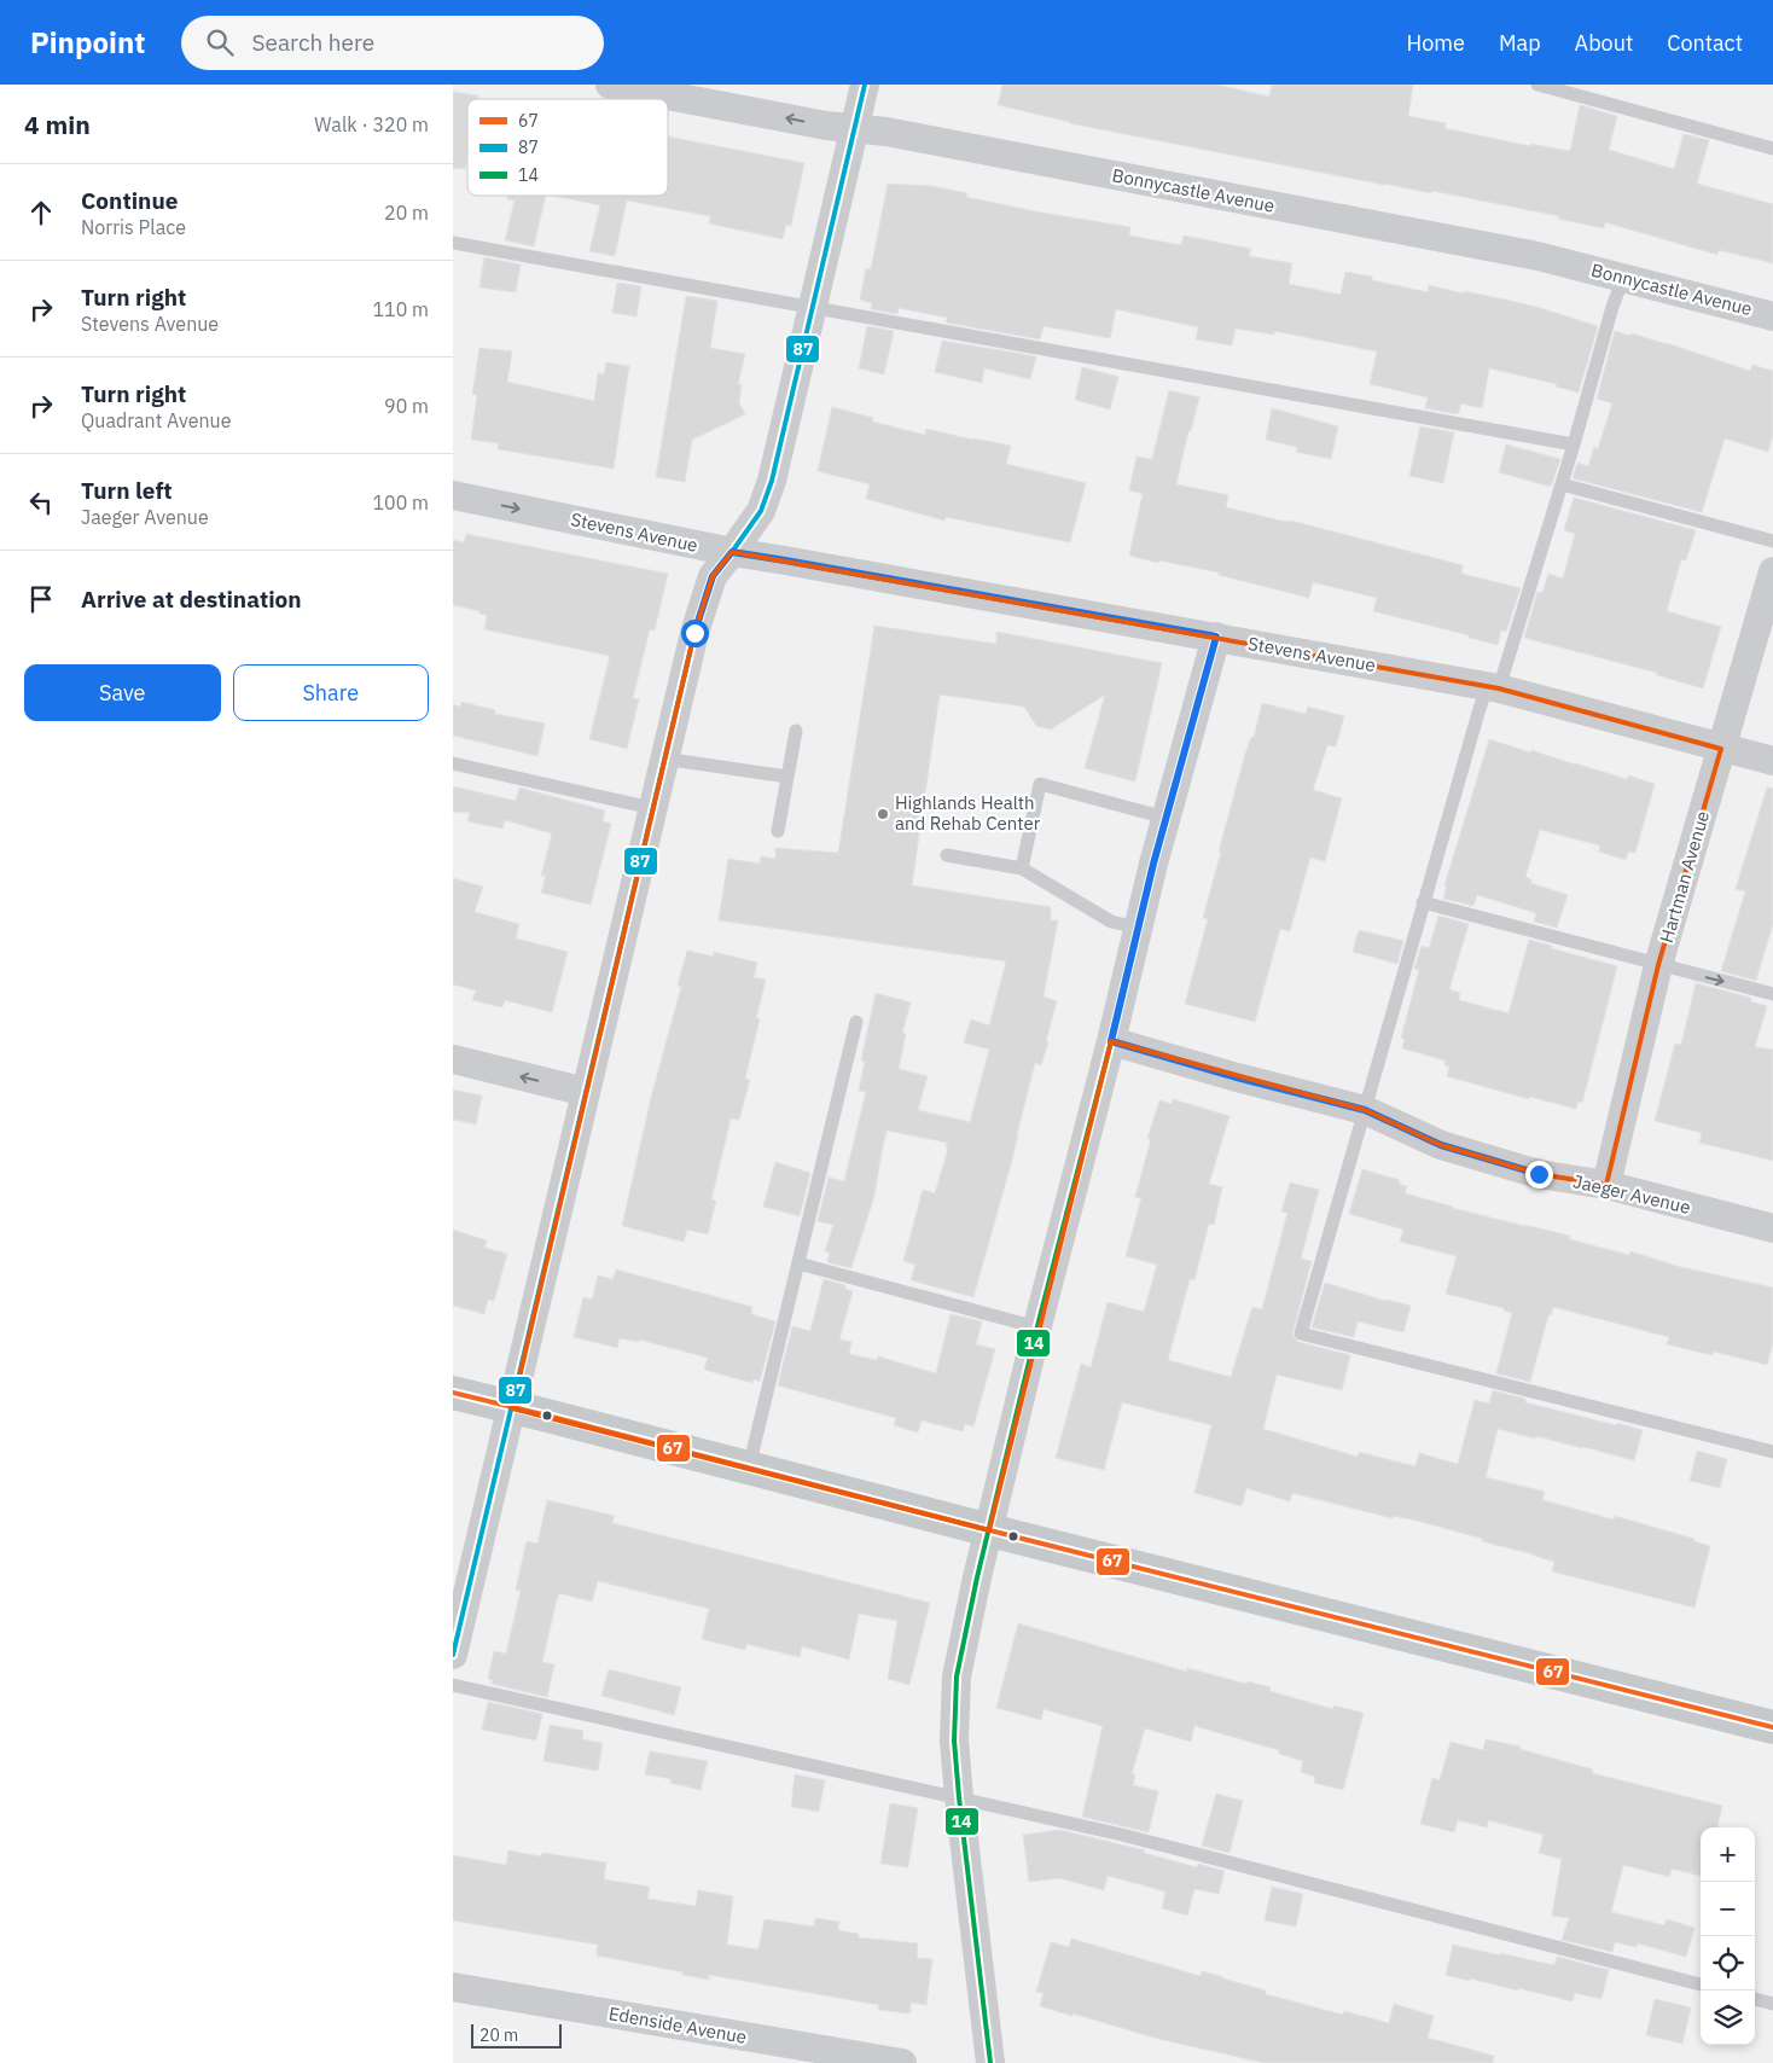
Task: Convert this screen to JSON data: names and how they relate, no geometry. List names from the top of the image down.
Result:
{
  "streets": {
    "street": [
      "Bonnycastle Avenue",
      "Stevens Avenue",
      "Hartman Avenue",
      "Jaeger Avenue",
      "Edenside Avenue"
    ]
  },
  "crossings": [
    ["Stevens Avenue", "Hartman Avenue"],
    ["Hartman Avenue", "Jaeger Avenue"]
  ],
  "places": ["Highlands Health and Rehab Center"],
  "lines": ["transit line 87", "transit line 14", "transit line 67"],
  "legend": ["67", "87", "14"],
  "scale_bar": "20 m",
  "page": {
    "header": "Pinpoint",
    "search": "Search here",
    "nav": [
      "Home",
      "Map",
      "About",
      "Contact"
    ],
    "heading": ["4 min", "Walk · 320 m"],
    "list": [
      ["Continue", "Norris Place", "20 m"],
      ["Turn right", "Stevens Avenue", "110 m"],
      ["Turn right", "Quadrant Avenue", "90 m"],
      ["Turn left", "Jaeger Avenue", "100 m"],
      "Arrive at destination"
    ],
    "buttons": ["Save", "Share"],
    "map_buttons": ["+", "−"],
    "scale": "20 m"
  }
}
